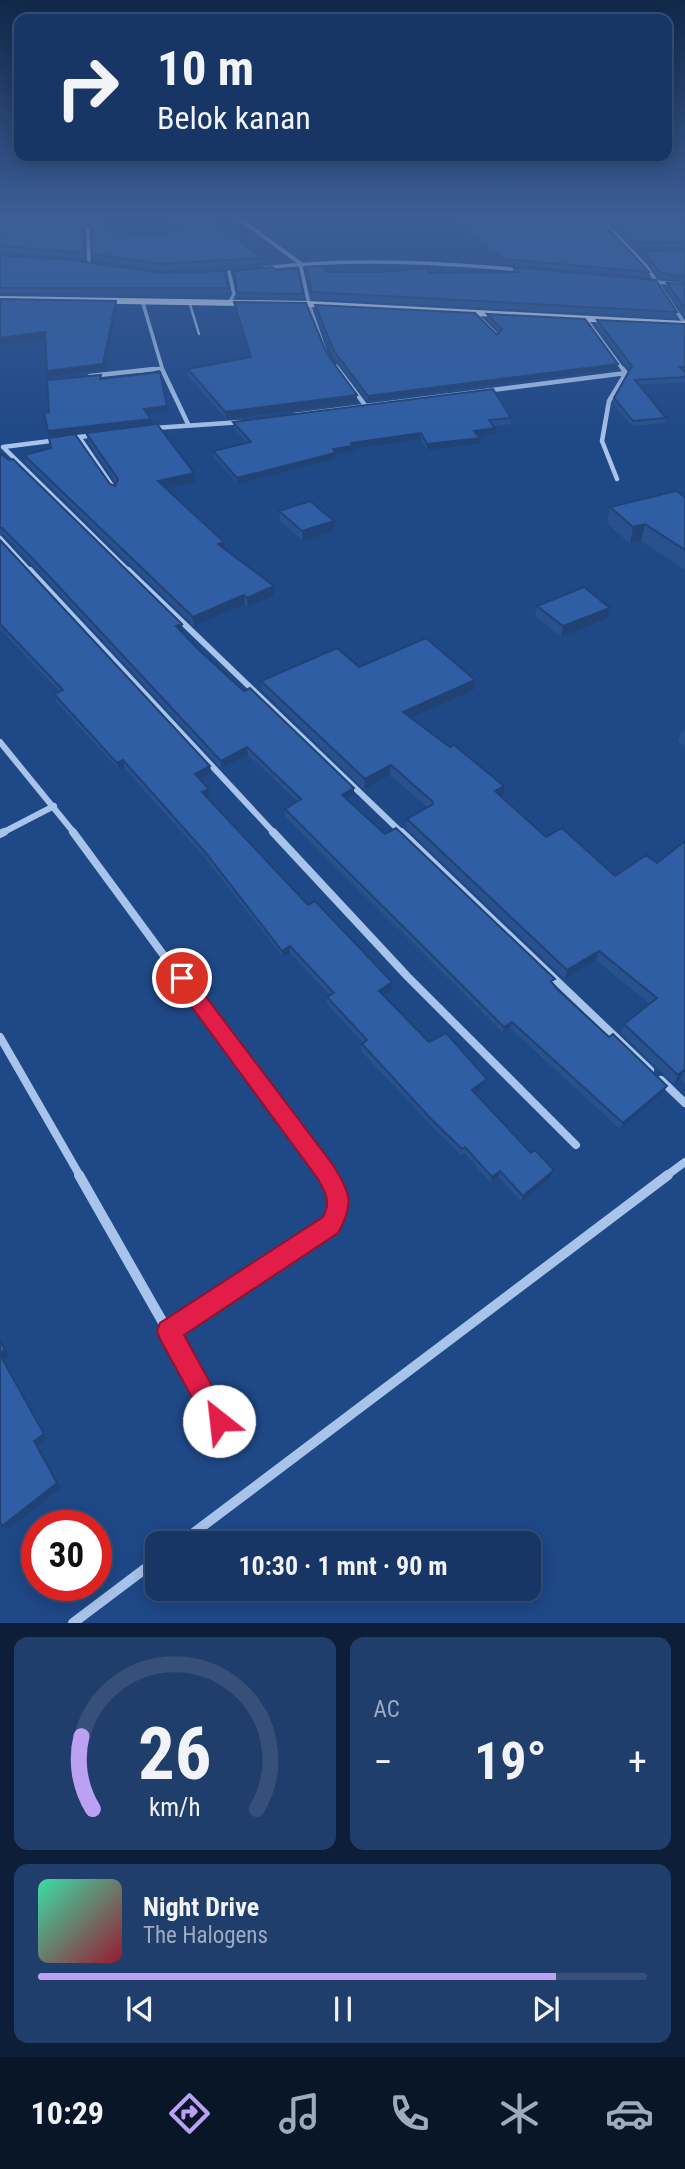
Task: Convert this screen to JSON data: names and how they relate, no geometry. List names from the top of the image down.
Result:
{
  "page": {
    "turn": ["10 m", "Belok kanan"],
    "limit": "30",
    "trip": "10:30 · 1 mnt · 90 m",
    "tile": "AC",
    "heat": ["−", "19°", "+"],
    "song": ["Night Drive", "The Halogens"],
    "tabs": "10:29",
    "gauge": ["26", "km/h"]
  }
}
